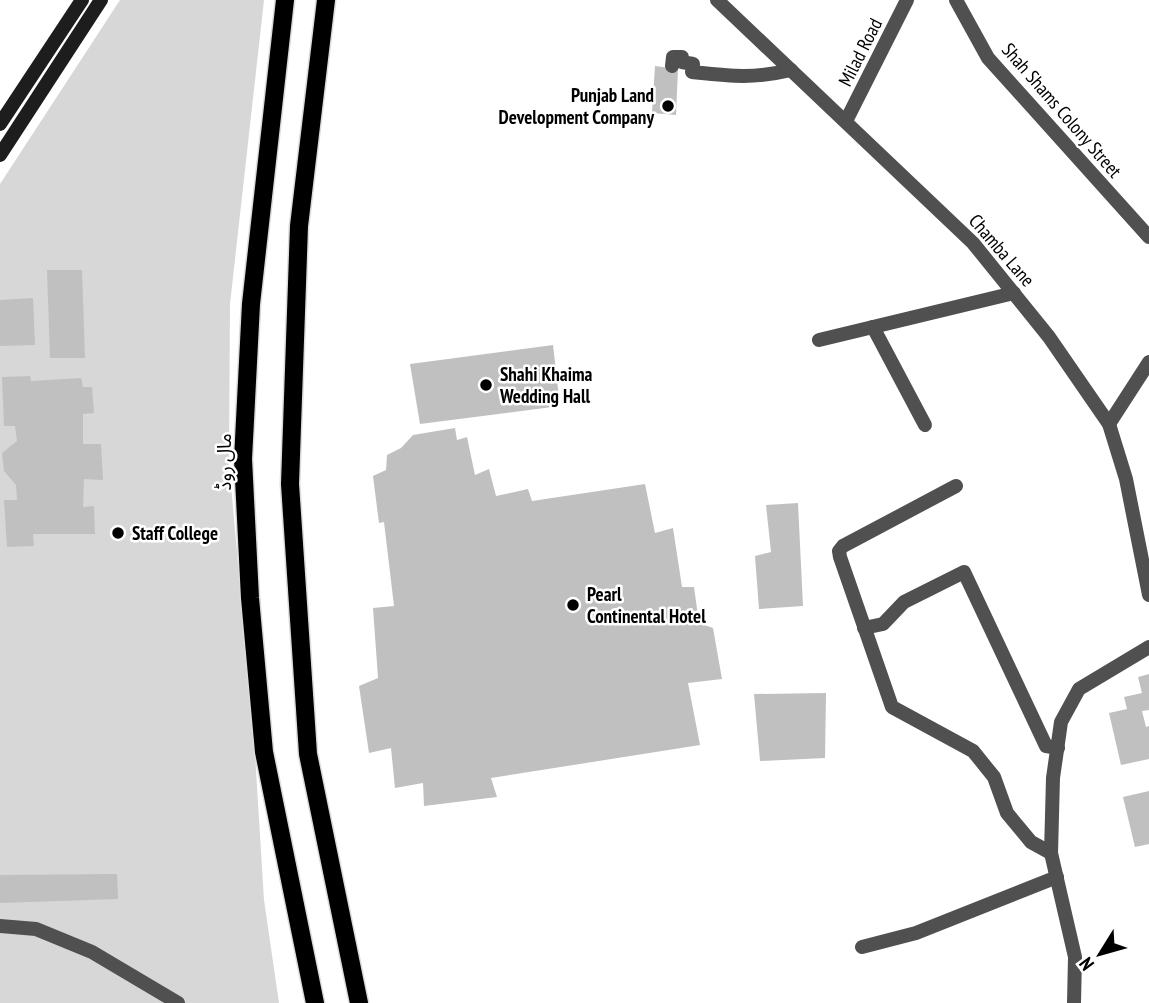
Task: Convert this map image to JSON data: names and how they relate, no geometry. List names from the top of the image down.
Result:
{
  "streets": {
    "main road": ["مال روڈ"],
    "street": ["Milad Road", "Shah Shams Colony Street", "Chamba Lane"]
  },
  "crossings": [
    ["Milad Road", "Chamba Lane"]
  ],
  "places": [
    "Punjab Land Development Company",
    "Shahi Khaima Wedding Hall",
    "Staff College",
    "Pearl Continental Hotel"
  ],
  "north": "bottom left"
}
